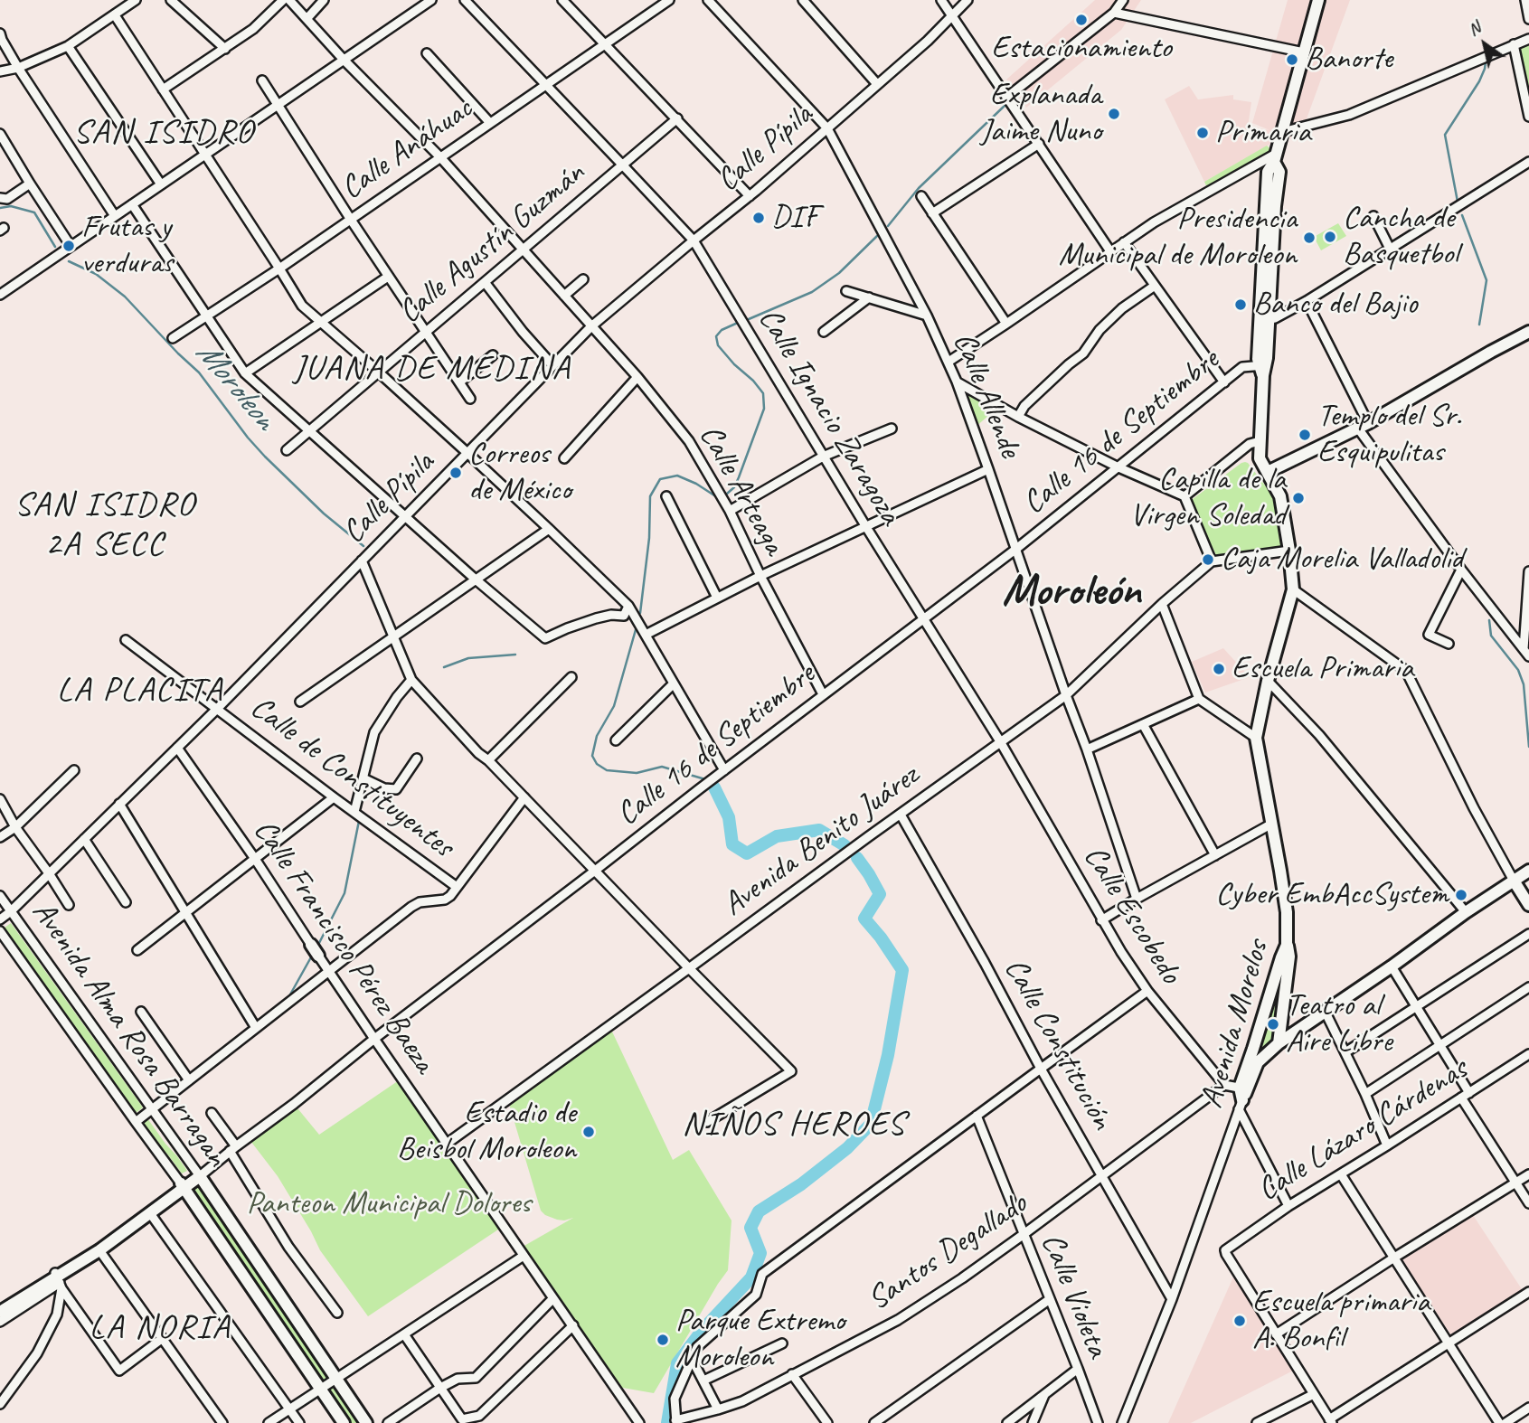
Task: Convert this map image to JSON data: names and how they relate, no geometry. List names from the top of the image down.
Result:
{
  "streets": {
    "street": [
      "Calle Pípila",
      "Calle Anáhuac",
      "Calle Agustín Guzmán",
      "Calle Allende",
      "Calle Ignacio Zaragoza",
      "Calle 16 de Septiembre",
      "Calle Arteaga",
      "Calle de Constituyentes",
      "Avenida Benito Juárez",
      "Calle Escobedo",
      "Calle Francisco Pérez Baeza",
      "Avenida Morelos",
      "Avenida Alma Rosa Barragan",
      "Calle Constitución",
      "Calle Lázaro Cárdenas",
      "Santos Degallado",
      "Calle Violeta"
    ]
  },
  "crossings": [
    ["Calle Pípila", "Calle Allende"],
    ["Calle Pípila", "Calle Ignacio Zaragoza"],
    ["Calle Pípila", "Calle Arteaga"],
    ["Calle Pípila", "Calle de Constituyentes"],
    ["Calle Pípila", "Calle Francisco Pérez Baeza"],
    ["Calle Pípila", "Avenida Alma Rosa Barragan"],
    ["Calle Anáhuac", "Calle Ignacio Zaragoza"],
    ["Calle Anáhuac", "Calle Arteaga"],
    ["Calle Agustín Guzmán", "Calle Ignacio Zaragoza"],
    ["Calle Agustín Guzmán", "Calle Arteaga"],
    ["Calle Allende", "Calle 16 de Septiembre"],
    ["Calle Allende", "Avenida Benito Juárez"],
    ["Calle Ignacio Zaragoza", "Calle 16 de Septiembre"],
    ["Calle Ignacio Zaragoza", "Avenida Benito Juárez"],
    ["Calle Ignacio Zaragoza", "Calle Escobedo"],
    ["Calle 16 de Septiembre", "Calle Arteaga"],
    ["Calle 16 de Septiembre", "Calle Francisco Pérez Baeza"],
    ["Calle 16 de Septiembre", "Avenida Alma Rosa Barragan"],
    ["Calle de Constituyentes", "Calle Francisco Pérez Baeza"],
    ["Calle de Constituyentes", "Avenida Alma Rosa Barragan"],
    ["Avenida Benito Juárez", "Calle Escobedo"],
    ["Avenida Benito Juárez", "Calle Francisco Pérez Baeza"],
    ["Avenida Benito Juárez", "Calle Constitución"],
    ["Calle Escobedo", "Santos Degallado"],
    ["Avenida Morelos", "Calle Constitución"],
    ["Calle Constitución", "Santos Degallado"],
    ["Santos Degallado", "Calle Violeta"]
  ],
  "districts": [
    "SAN ISIDRO",
    "JUANA DE MEDINA",
    "SAN ISIDRO 2A SECC",
    "Moroleón",
    "LA PLACITA",
    "NIÑOS HEROES",
    "LA NORIA"
  ],
  "water": ["Moroleon"],
  "parks": ["Panteon Municipal Dolores"],
  "places": [
    "Estacionamiento",
    "Banorte",
    "Explanada Jaime Nuno",
    "Primaria",
    "DIF",
    "Cancha de Basquetbol",
    "Presidencia Municipal de Moroleon",
    "Frutas y verduras",
    "Banco del Bajio",
    "Templo del Sr. Esquipulitas",
    "Correos de México",
    "Capilla de la Virgen Soledad",
    "Caja Morelia Valladolid",
    "Escuela Primaria",
    "Cyber EmbAccSystem",
    "Teatro al Aire Libre",
    "Estadio de Beisbol Moroleon",
    "Escuela primaria A. Bonfil",
    "Parque Extremo Moroleon"
  ],
  "north": "top left"
}
